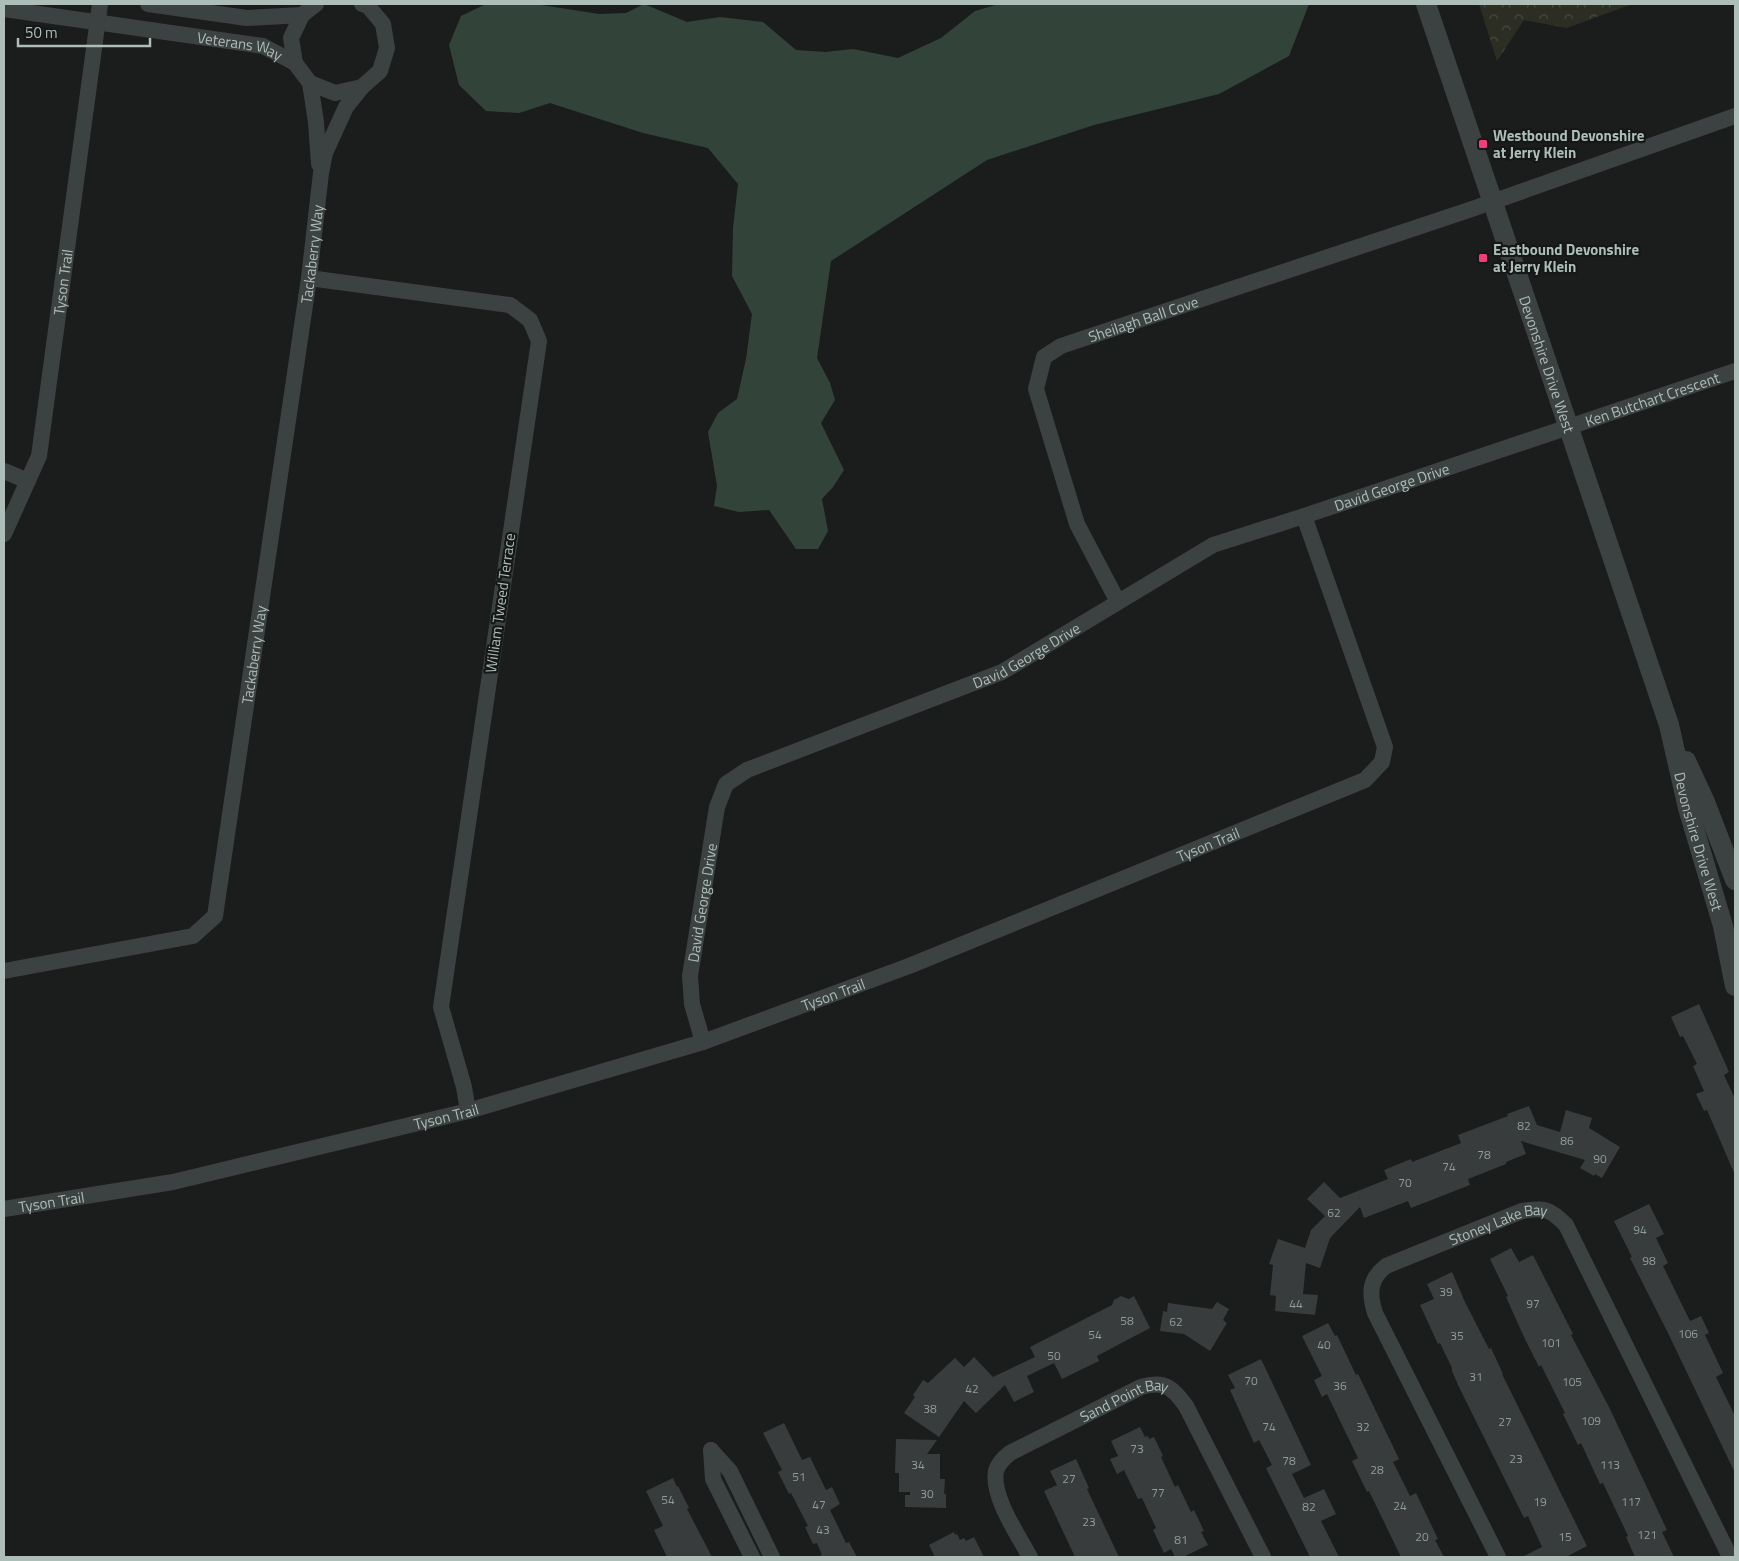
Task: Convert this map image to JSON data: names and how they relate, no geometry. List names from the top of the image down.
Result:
{
  "streets": {
    "street": [
      "Veterans Way",
      "Tackaberry Way",
      "Tyson Trail",
      "Sheilagh Ball Cove",
      "Devonshire Drive West",
      "Ken Butchart Crescent",
      "David George Drive",
      "William Tweed Terrace",
      "Stoney Lake Bay",
      "Sand Point Bay"
    ]
  },
  "crossings": [
    ["Veterans Way", "Tyson Trail"],
    ["Tackaberry Way", "William Tweed Terrace"],
    ["Tyson Trail", "David George Drive"],
    ["Tyson Trail", "William Tweed Terrace"],
    ["Sheilagh Ball Cove", "Devonshire Drive West"],
    ["Sheilagh Ball Cove", "David George Drive"],
    ["Devonshire Drive West", "Ken Butchart Crescent"],
    ["Devonshire Drive West", "David George Drive"],
    ["Ken Butchart Crescent", "David George Drive"]
  ],
  "places": {
    "transit": ["Westbound Devonshire at Jerry Klein", "Eastbound Devonshire at Jerry Klein"]
  },
  "house_numbers": [
    "82",
    "86",
    "78",
    "90",
    "74",
    "70",
    "62",
    "94",
    "98",
    "39",
    "44",
    "97",
    "58",
    "62",
    "106",
    "54",
    "35",
    "101",
    "40",
    "50",
    "31",
    "70",
    "105",
    "36",
    "42",
    "38",
    "109",
    "27",
    "74",
    "32",
    "73",
    "23",
    "78",
    "34",
    "113",
    "28",
    "51",
    "27",
    "77",
    "30",
    "54",
    "19",
    "117",
    "47",
    "24",
    "82",
    "23",
    "43",
    "121",
    "20",
    "15",
    "81"
  ],
  "scale_bar": "50 m"
}
